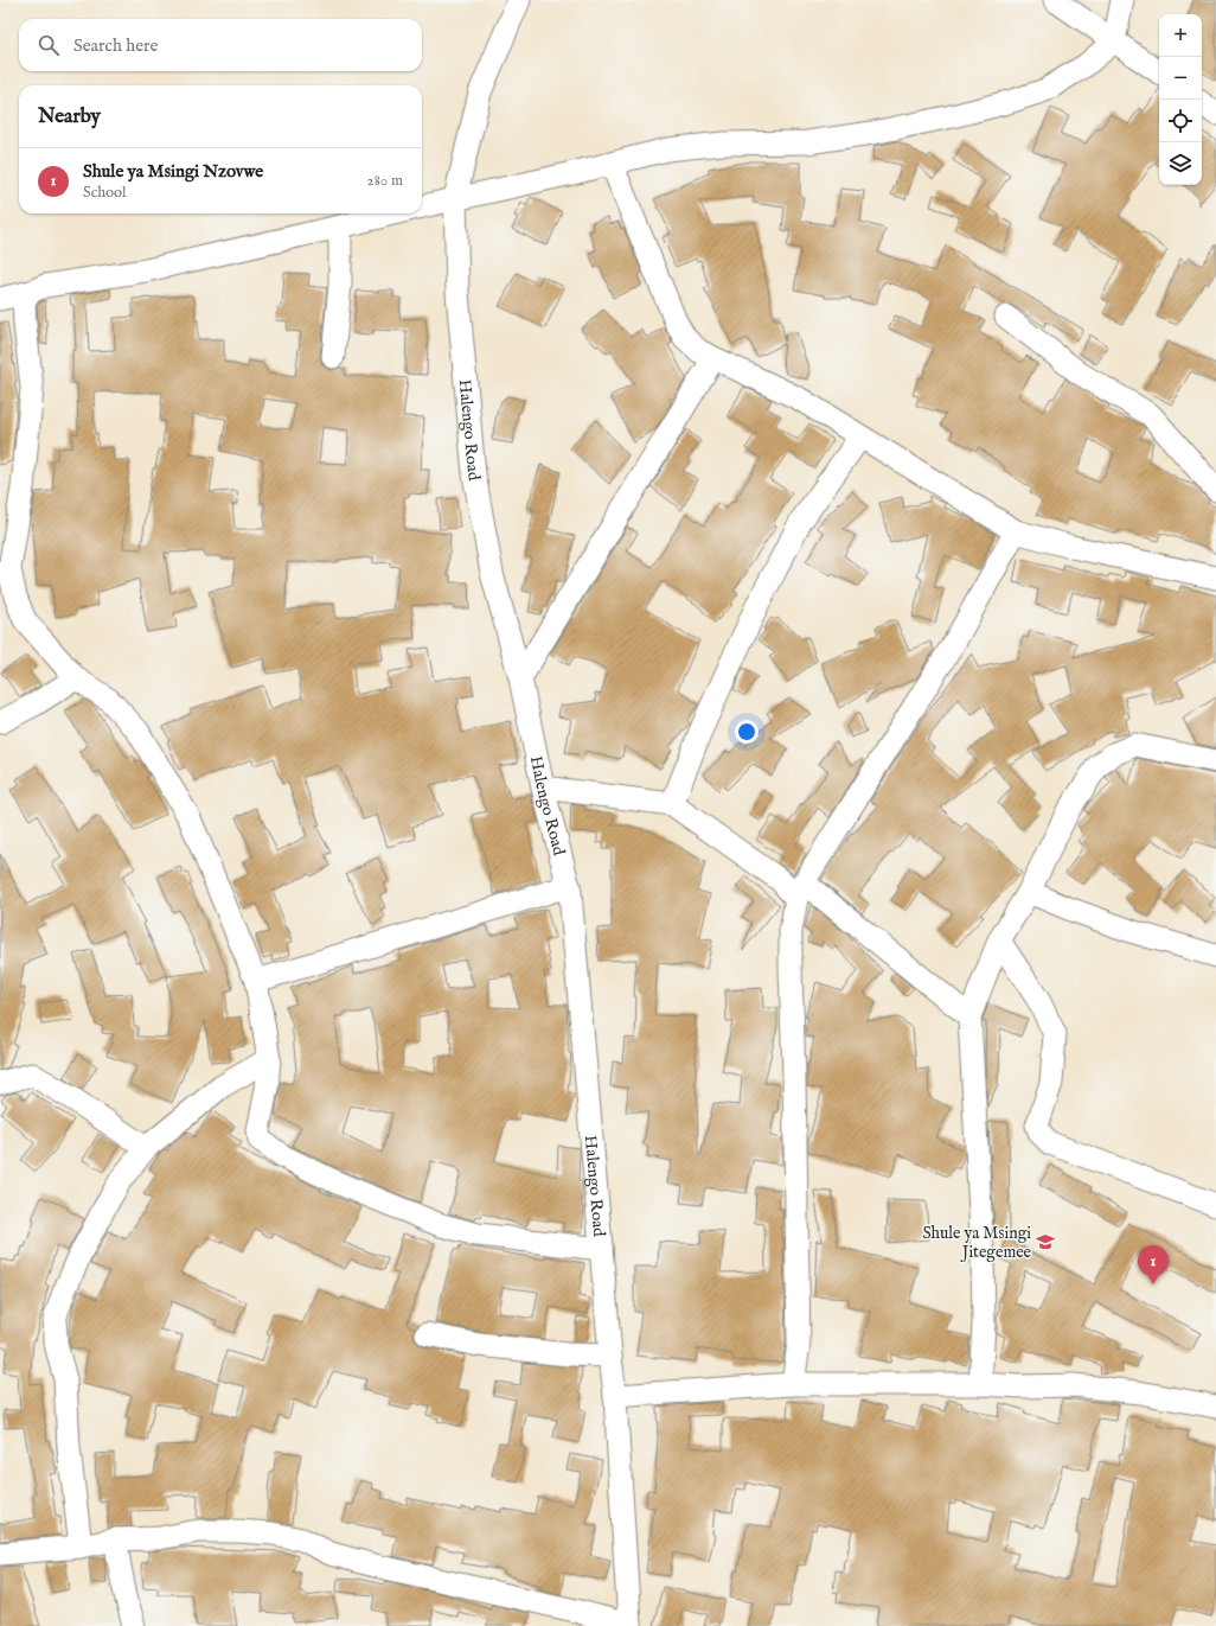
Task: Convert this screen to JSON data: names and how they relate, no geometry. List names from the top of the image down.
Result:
{
  "streets": {
    "street": ["Halengo Road"]
  },
  "places": {
    "school or university": ["Shule ya Msingi Jitegemee"]
  },
  "page": {
    "map_buttons": ["+", "−"],
    "search": "Search here",
    "heading": "Nearby",
    "list": [
      {
        "mark": "1",
        "name": "Shule ya Msingi Nzovwe",
        "note": "School",
        "value": "280 m"
      }
    ],
    "pins": "1"
  }
}
